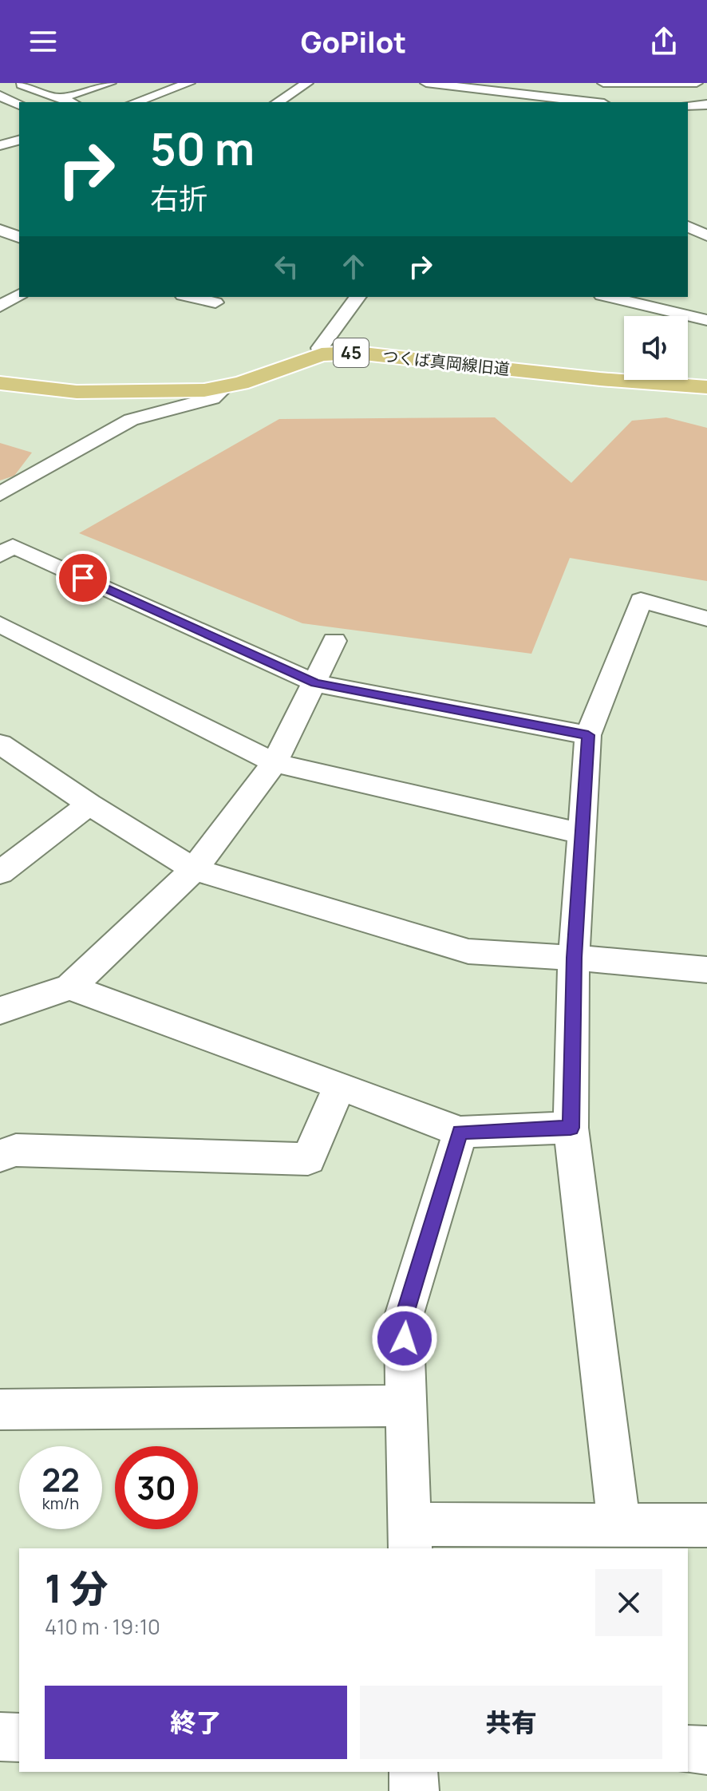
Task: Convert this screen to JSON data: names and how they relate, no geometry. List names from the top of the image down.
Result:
{
  "streets": {
    "main road": ["45", "つくば真岡線旧道"]
  },
  "page": {
    "header": "GoPilot",
    "turn": ["50 m", "右折"],
    "speed": "22 km/h",
    "limit": "30",
    "heading": ["1 分", "410 m · 19:10"],
    "buttons": ["終了", "共有"]
  }
}
